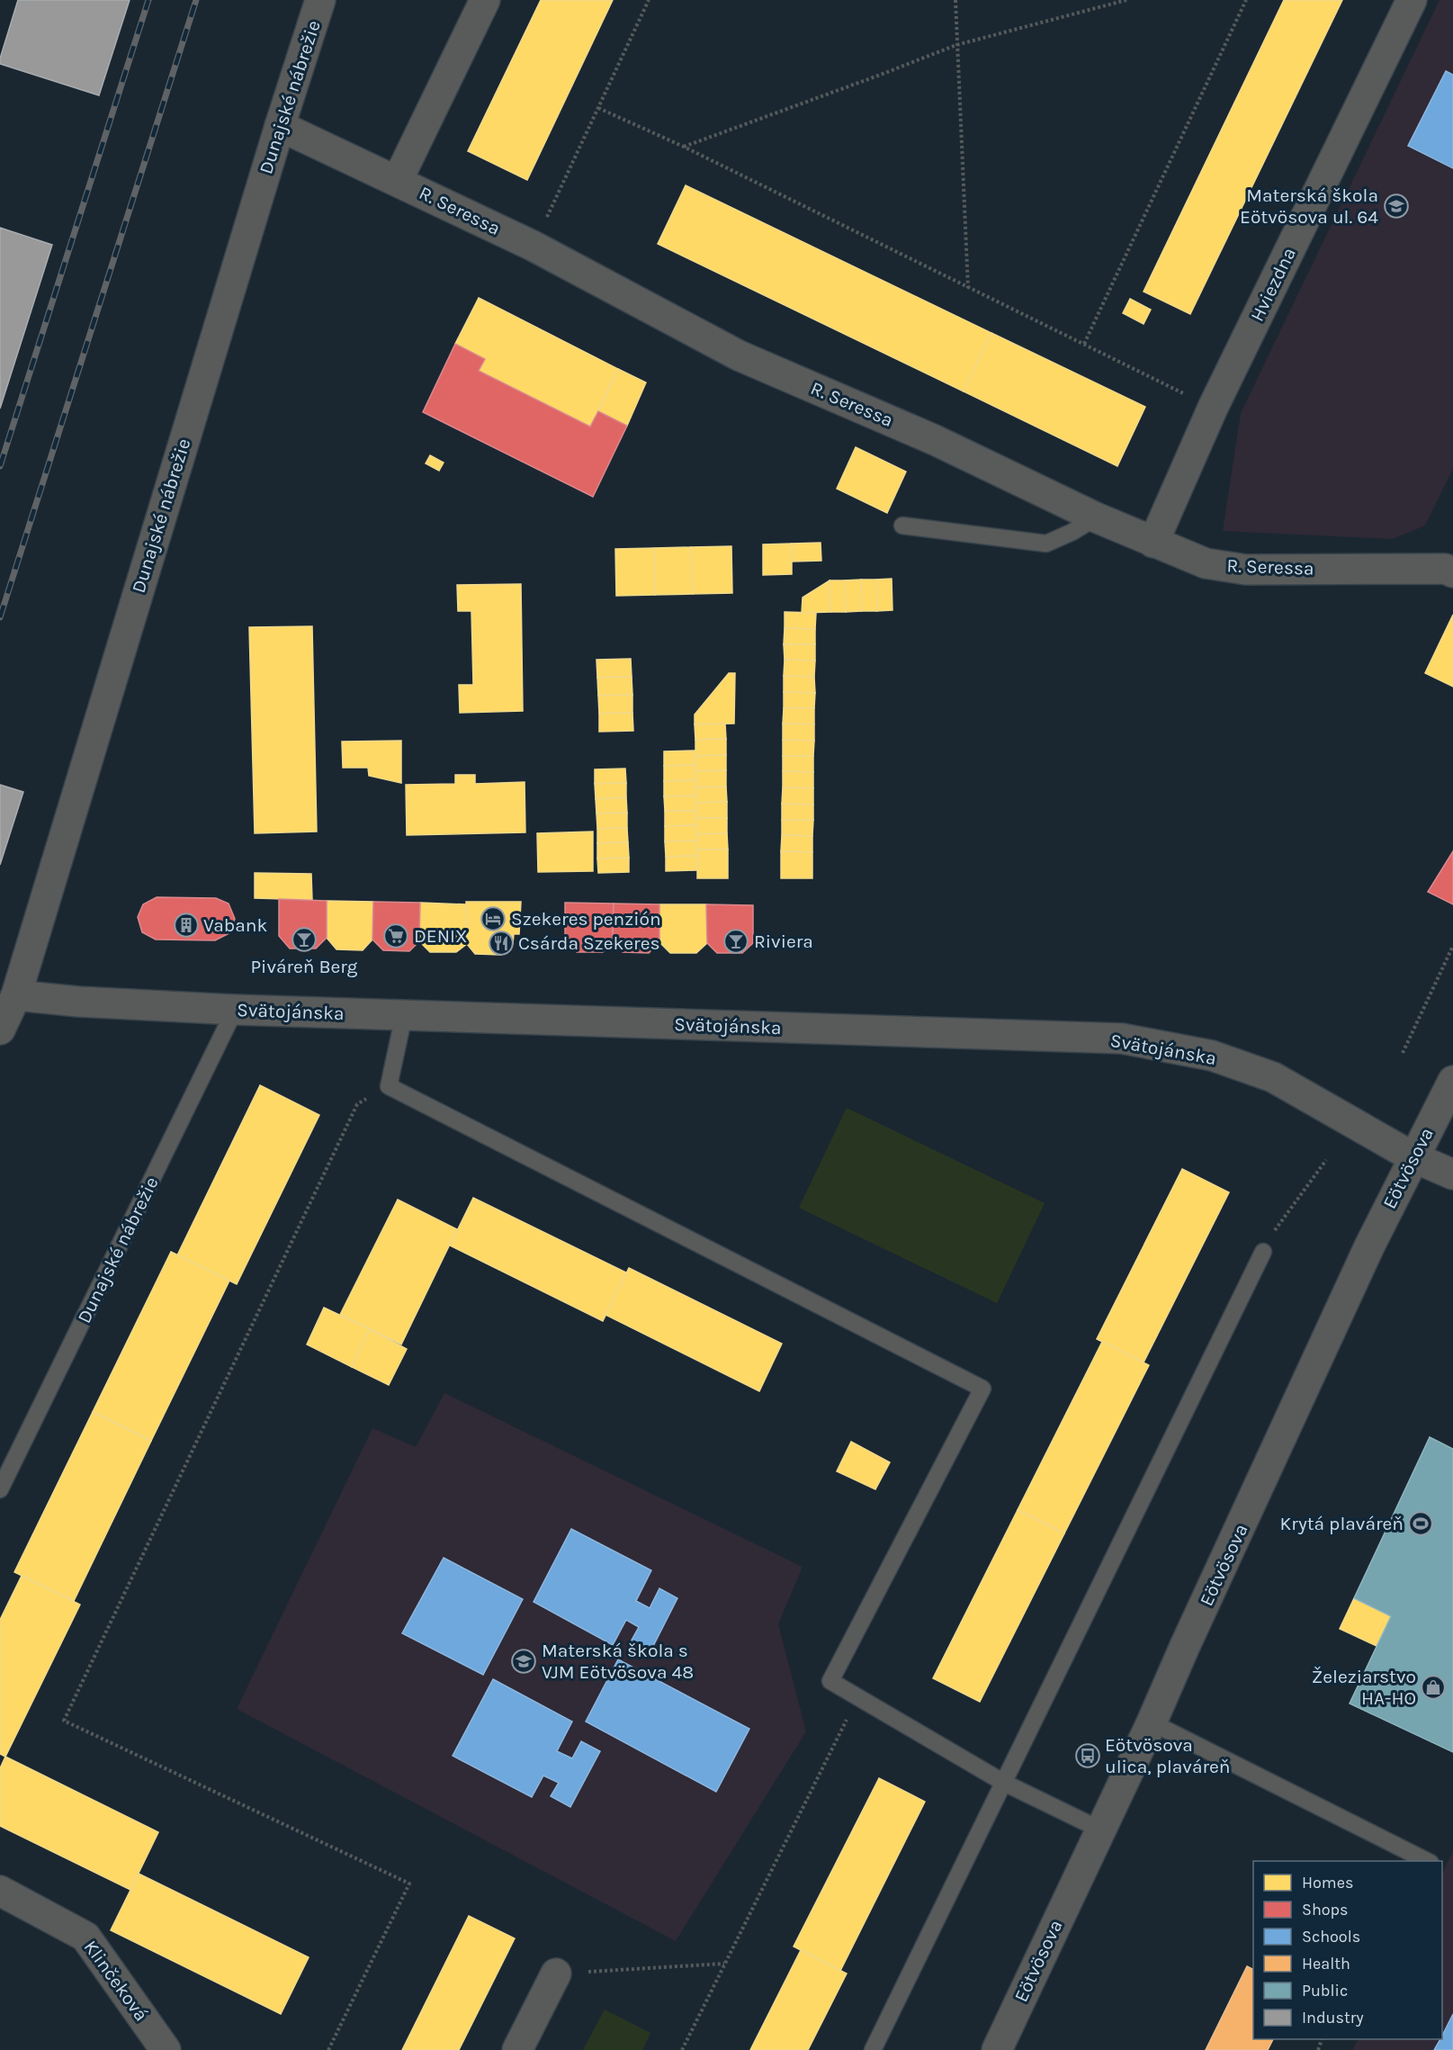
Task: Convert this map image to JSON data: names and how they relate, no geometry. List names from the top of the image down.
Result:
{
  "streets": {
    "street": [
      "Dunajské nábrežie",
      "R. Seressa",
      "Hviezdna",
      "Svätojánska",
      "Eötvösova",
      "Klinčeková"
    ]
  },
  "crossings": [
    ["Dunajské nábrežie", "R. Seressa"],
    ["Dunajské nábrežie", "Svätojánska"],
    ["R. Seressa", "Hviezdna"],
    ["Svätojánska", "Eötvösova"]
  ],
  "places": {
    "school or university": ["Materská škola Eötvösova ul. 64", "Materská škola s VJM Eötvösova 48"],
    "hotel": ["Szekeres penzión"],
    "building": ["Vabank"],
    "supermarket": ["DENIX"],
    "bar": ["Piváreň Berg", "Riviera"],
    "restaurant": ["Csárda Szekeres"],
    "sports": ["Krytá plaváreň"],
    "shop": ["Železiarstvo HA-HO"],
    "bus stop": ["Eötvösova ulica, plaváreň"]
  },
  "legend": [
    "Homes",
    "Shops",
    "Schools",
    "Health",
    "Public",
    "Industry"
  ]
}
